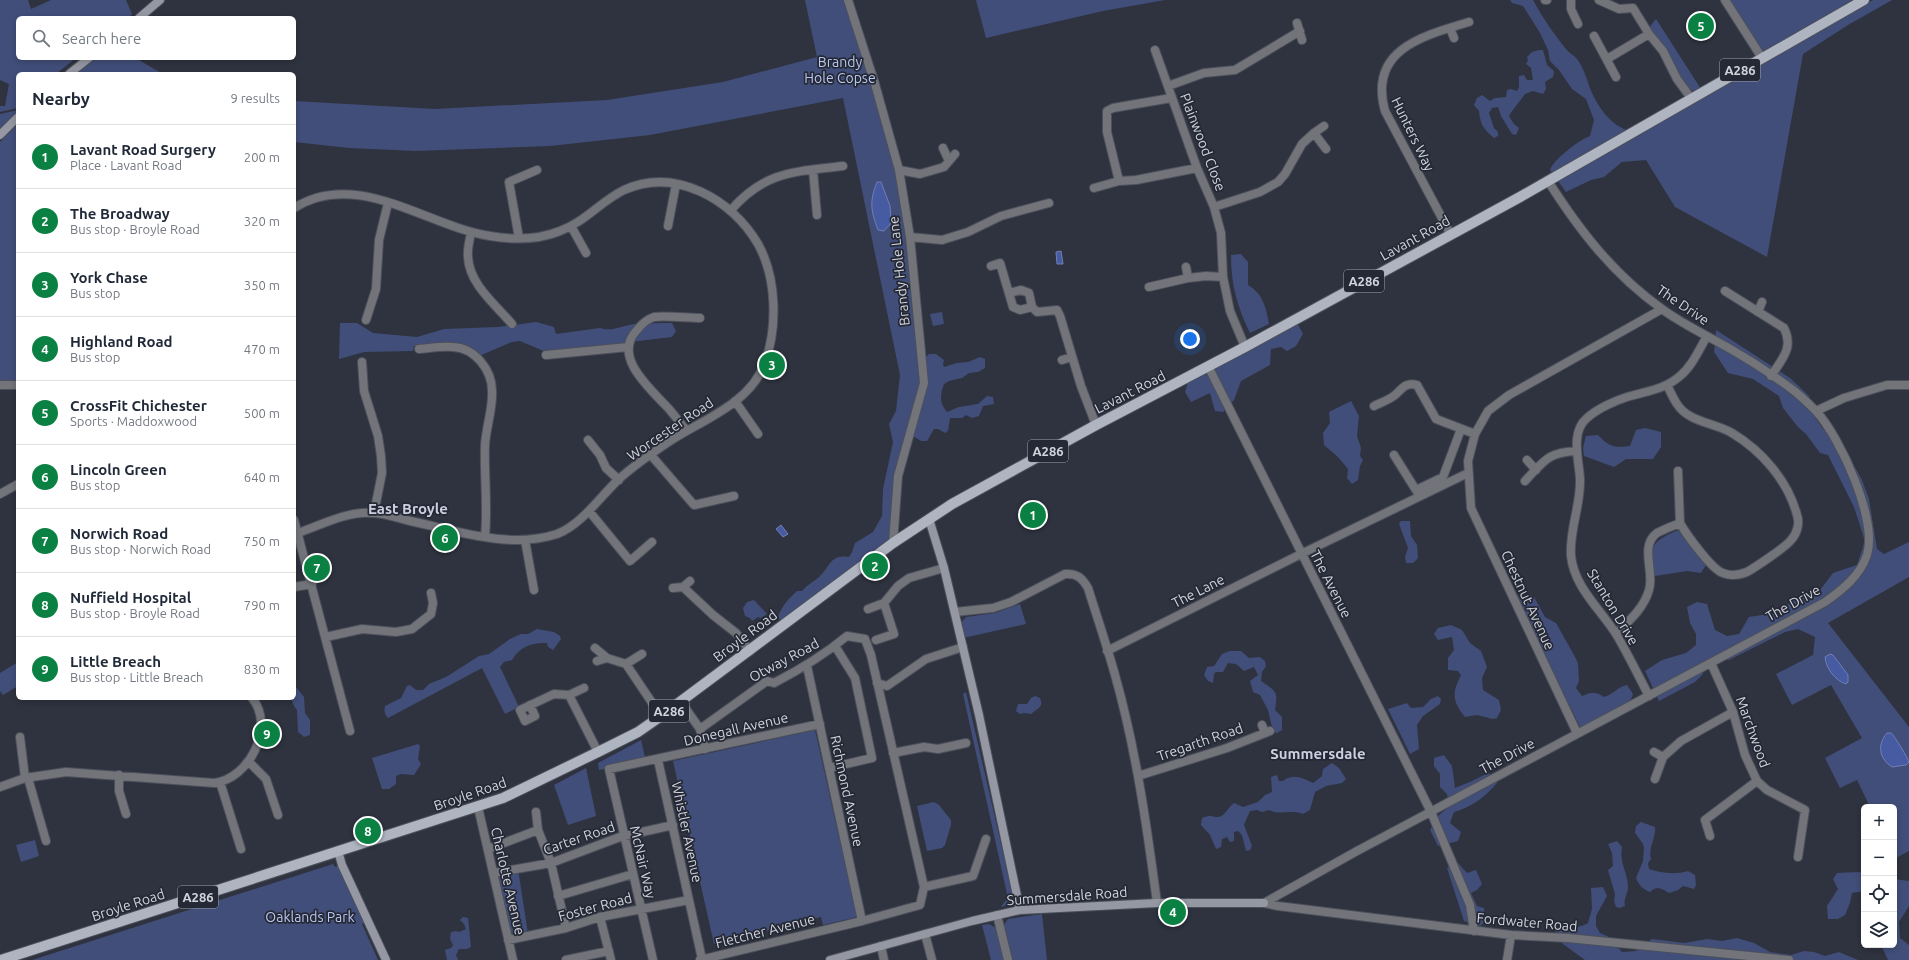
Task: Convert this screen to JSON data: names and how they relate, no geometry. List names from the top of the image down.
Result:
{
  "streets": {
    "main road": ["A286", "Lavant Road", "Broyle Road"],
    "street": [
      "Hunters Way",
      "Plainwood Close",
      "Brandy Hole Lane",
      "The Drive",
      "Worcester Road",
      "The Avenue",
      "The Lane",
      "Chestnut Avenue",
      "Stanton Drive",
      "Otway Road",
      "Donegall Avenue",
      "Marchwood",
      "Tregarth Road",
      "Richmond Avenue",
      "Whistler Avenue",
      "Carter Road",
      "McNair Way",
      "Charlotte Avenue",
      "Summersdale Road",
      "Foster Road",
      "Fordwater Road",
      "Fletcher Avenue"
    ]
  },
  "crossings": [
    ["Hunters Way", "Lavant Road"],
    ["Plainwood Close", "Lavant Road"],
    ["Lavant Road", "Brandy Hole Lane"],
    ["Lavant Road", "The Drive"],
    ["Lavant Road", "The Avenue"],
    ["Lavant Road", "Broyle Road"],
    ["Brandy Hole Lane", "Broyle Road"],
    ["The Drive", "The Avenue"],
    ["The Drive", "Chestnut Avenue"],
    ["The Drive", "Stanton Drive"],
    ["The Drive", "Marchwood"],
    ["The Drive", "Summersdale Road"],
    ["The Drive", "Fordwater Road"],
    ["The Avenue", "The Lane"],
    ["The Avenue", "Fordwater Road"],
    ["Broyle Road", "Charlotte Avenue"],
    ["Otway Road", "Richmond Avenue"],
    ["Otway Road", "Fletcher Avenue"],
    ["Donegall Avenue", "Richmond Avenue"],
    ["Donegall Avenue", "Whistler Avenue"],
    ["Donegall Avenue", "McNair Way"],
    ["Richmond Avenue", "Fletcher Avenue"],
    ["Whistler Avenue", "Carter Road"],
    ["Whistler Avenue", "McNair Way"],
    ["Whistler Avenue", "Foster Road"],
    ["Whistler Avenue", "Fletcher Avenue"],
    ["Carter Road", "McNair Way"],
    ["Carter Road", "Charlotte Avenue"],
    ["McNair Way", "Foster Road"],
    ["Charlotte Avenue", "Foster Road"],
    ["Summersdale Road", "Fordwater Road"]
  ],
  "districts": ["East Broyle", "Summersdale"],
  "parks": ["Brandy Hole Copse", "Oaklands Park"],
  "page": {
    "pins": [
      "5",
      "3",
      "1",
      "6",
      "2",
      "7",
      "9",
      "8",
      "4"
    ],
    "search": "Search here",
    "heading": ["Nearby", "9 results"],
    "list": [
      {
        "mark": "1",
        "name": "Lavant Road Surgery",
        "note": "Place · Lavant Road",
        "value": "200 m"
      },
      {
        "mark": "2",
        "name": "The Broadway",
        "note": "Bus stop · Broyle Road",
        "value": "320 m"
      },
      {
        "mark": "3",
        "name": "York Chase",
        "note": "Bus stop",
        "value": "350 m"
      },
      {
        "mark": "4",
        "name": "Highland Road",
        "note": "Bus stop",
        "value": "470 m"
      },
      {
        "mark": "5",
        "name": "CrossFit Chichester",
        "note": "Sports · Maddoxwood",
        "value": "500 m"
      },
      {
        "mark": "6",
        "name": "Lincoln Green",
        "note": "Bus stop",
        "value": "640 m"
      },
      {
        "mark": "7",
        "name": "Norwich Road",
        "note": "Bus stop · Norwich Road",
        "value": "750 m"
      },
      {
        "mark": "8",
        "name": "Nuffield Hospital",
        "note": "Bus stop · Broyle Road",
        "value": "790 m"
      },
      {
        "mark": "9",
        "name": "Little Breach",
        "note": "Bus stop · Little Breach",
        "value": "830 m"
      }
    ],
    "map_buttons": ["+", "−"]
  }
}
